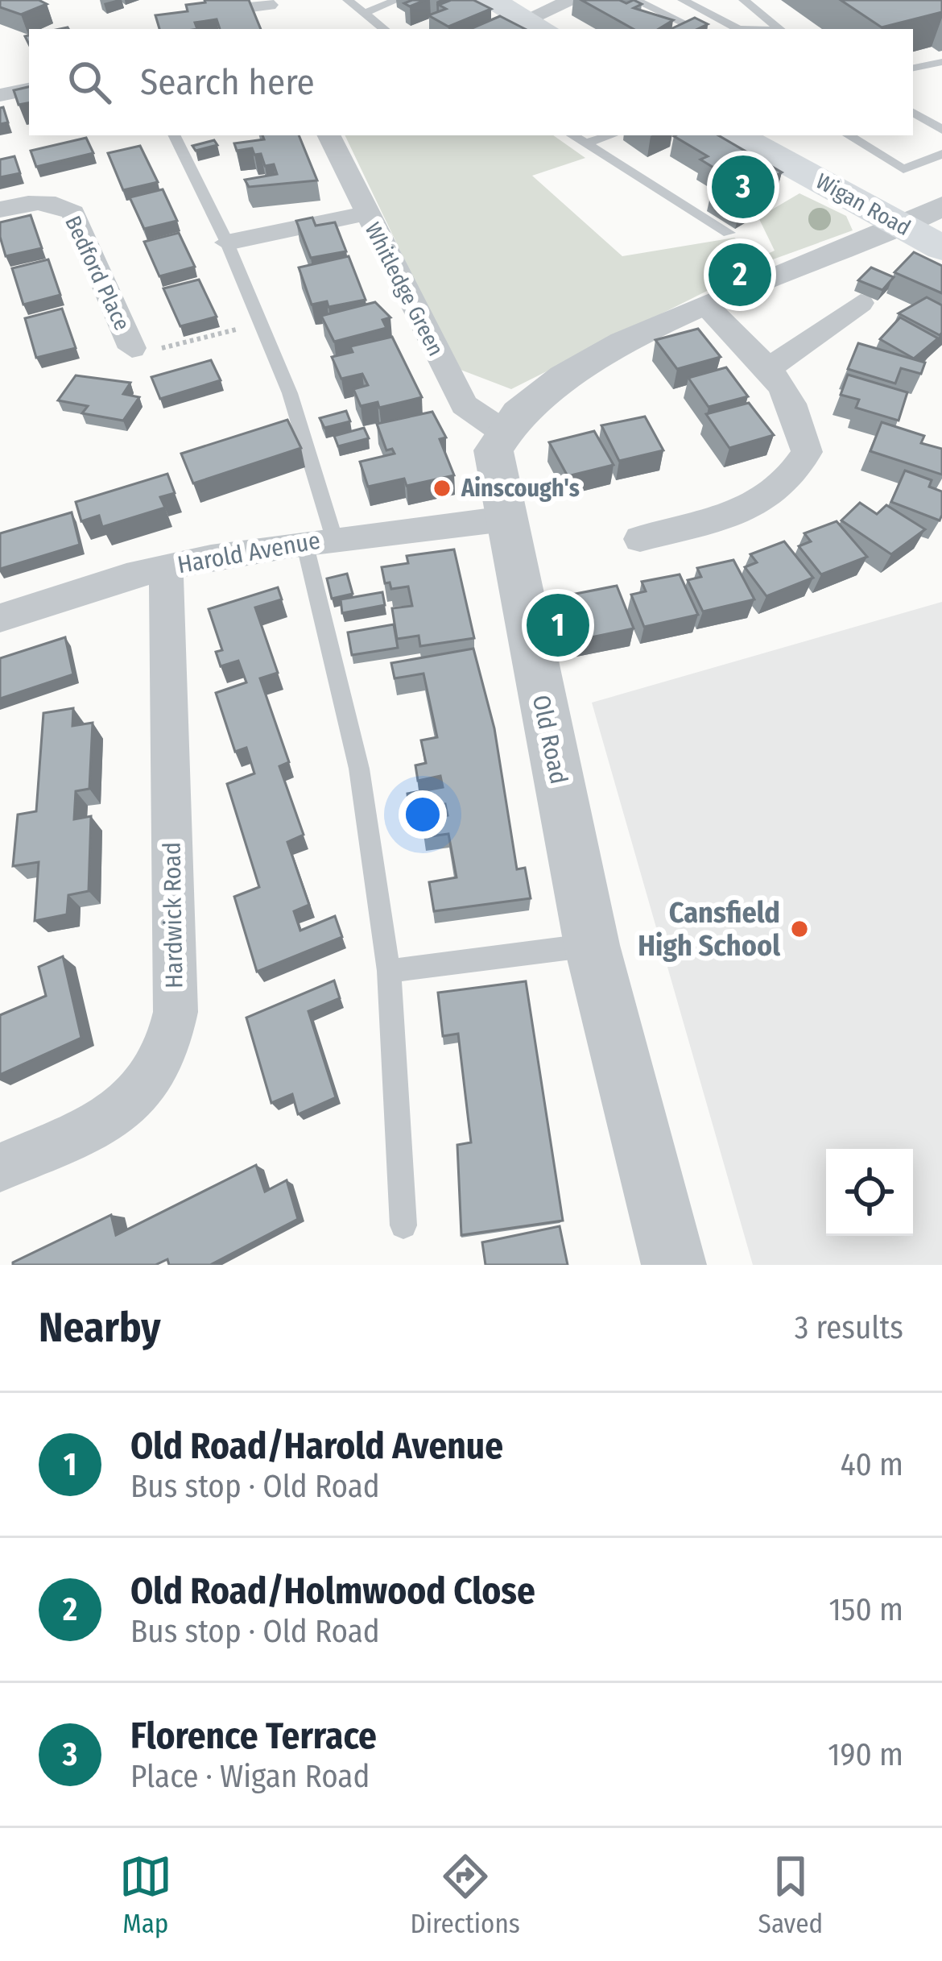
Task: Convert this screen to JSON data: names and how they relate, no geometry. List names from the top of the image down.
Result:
{
  "streets": {
    "main road": ["Wigan Road"],
    "street": [
      "Bedford Place",
      "Whitledge Green",
      "Harold Avenue",
      "Old Road",
      "Hardwick Road"
    ]
  },
  "crossings": [
    ["Whitledge Green", "Old Road"],
    ["Harold Avenue", "Old Road"],
    ["Harold Avenue", "Hardwick Road"]
  ],
  "places": ["Ainscough's", "Cansfield High School"],
  "page": {
    "search": "Search here",
    "pins": ["3", "2", "1"],
    "heading": ["Nearby", "3 results"],
    "list": [
      {
        "mark": "1",
        "name": "Old Road/Harold Avenue",
        "note": "Bus stop · Old Road",
        "value": "40 m"
      },
      {
        "mark": "2",
        "name": "Old Road/Holmwood Close",
        "note": "Bus stop · Old Road",
        "value": "150 m"
      },
      {
        "mark": "3",
        "name": "Florence Terrace",
        "note": "Place · Wigan Road",
        "value": "190 m"
      }
    ],
    "nav": ["Map", "Directions", "Saved"]
  }
}
